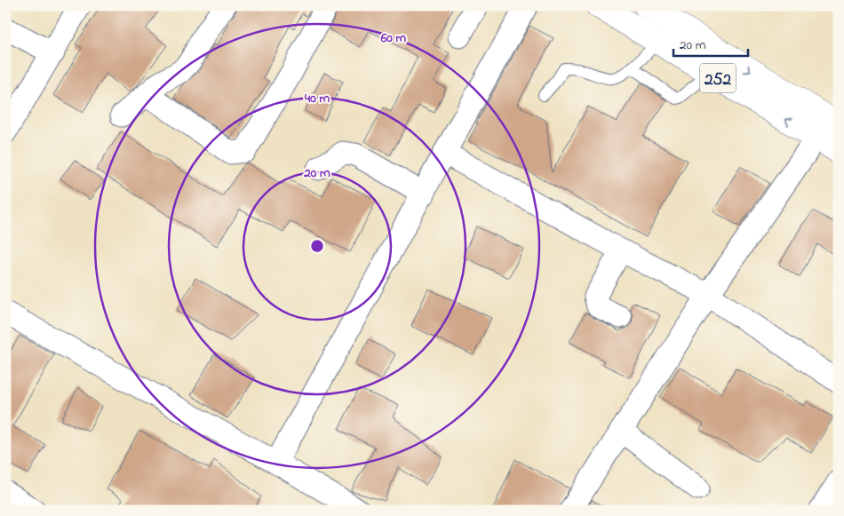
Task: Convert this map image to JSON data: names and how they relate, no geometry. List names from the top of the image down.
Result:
{
  "streets": {
    "main road": ["252"]
  },
  "scale_bar": "20 m",
  "rings": ["60 m", "40 m", "20 m"]
}
